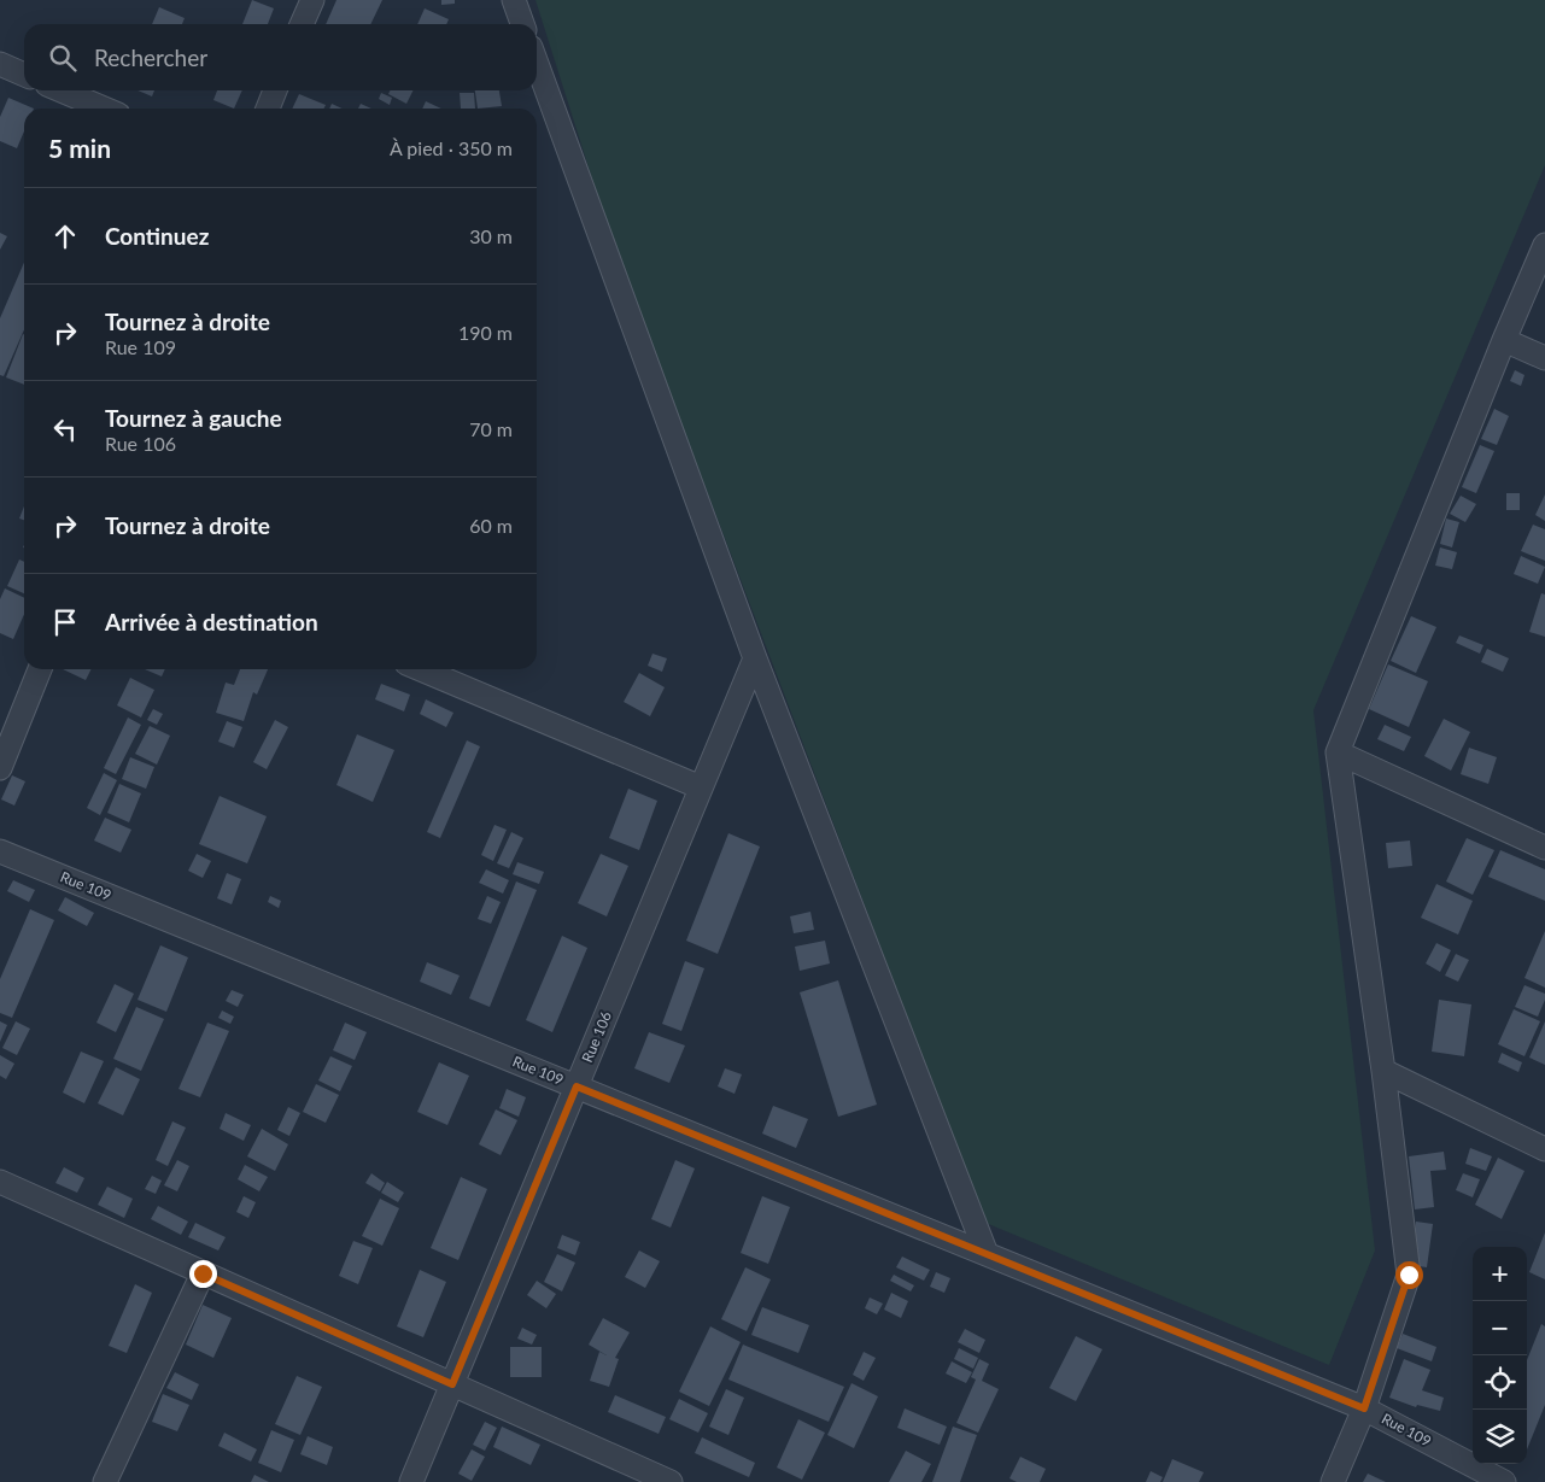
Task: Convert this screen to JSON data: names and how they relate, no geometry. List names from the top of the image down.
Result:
{
  "streets": {
    "street": ["Rue 109", "Rue 106"]
  },
  "crossings": [
    ["Rue 109", "Rue 106"]
  ],
  "page": {
    "search": "Rechercher",
    "heading": ["5 min", "À pied · 350 m"],
    "list": [
      ["Continuez", "30 m"],
      ["Tournez à droite", "Rue 109", "190 m"],
      ["Tournez à gauche", "Rue 106", "70 m"],
      ["Tournez à droite", "60 m"],
      "Arrivée à destination"
    ],
    "map_buttons": ["+", "−"]
  }
}
